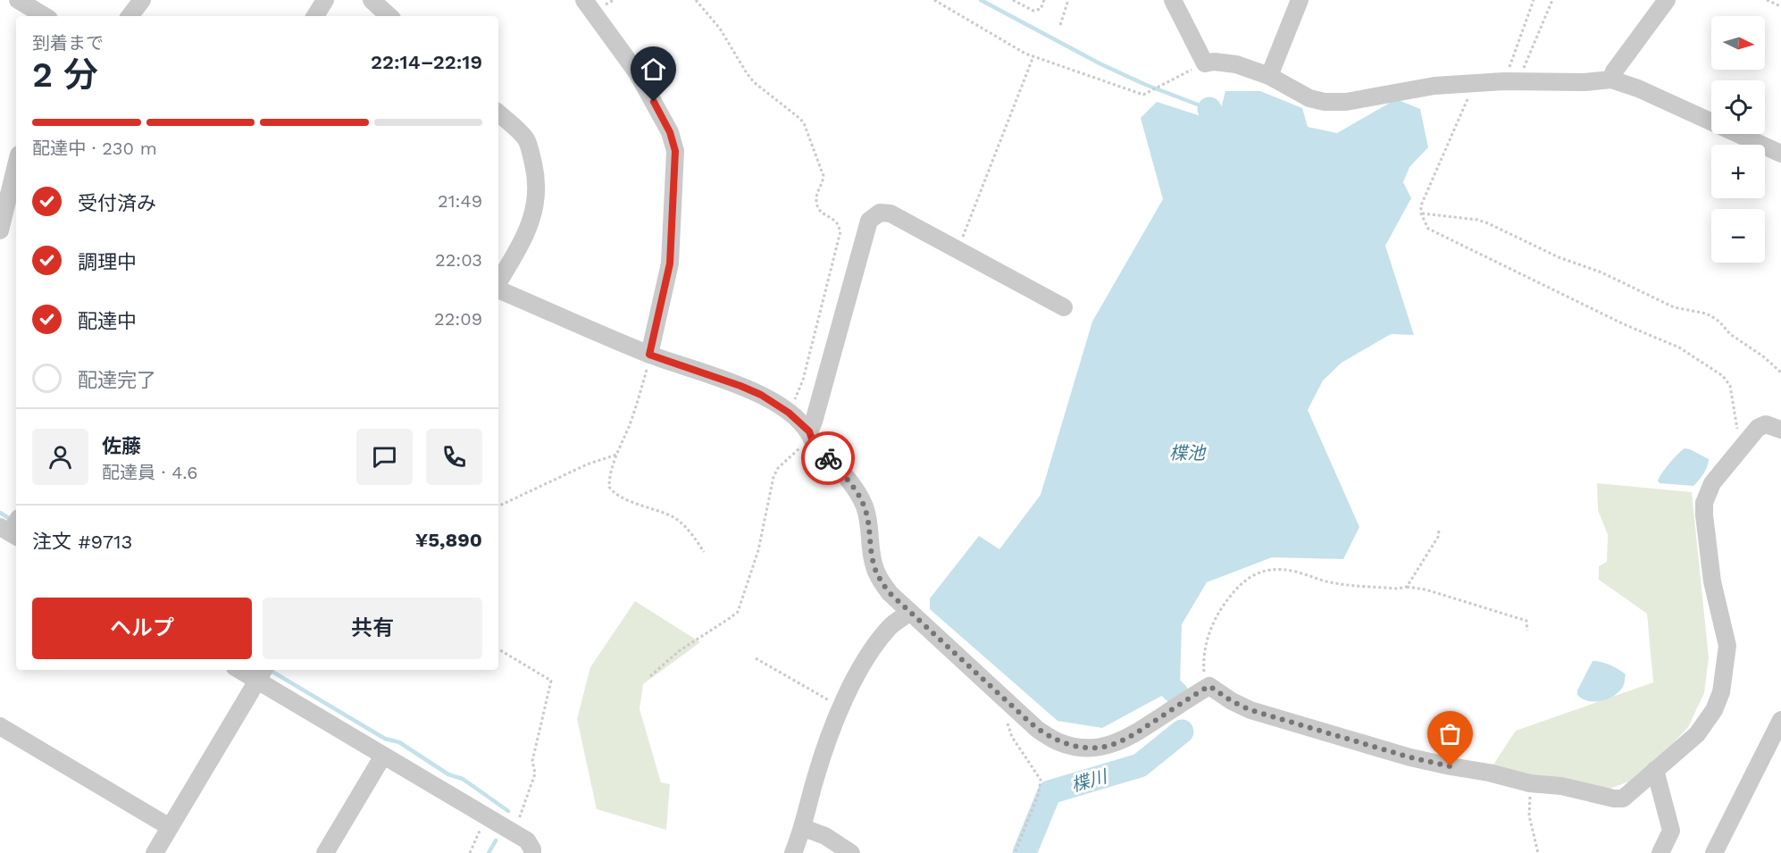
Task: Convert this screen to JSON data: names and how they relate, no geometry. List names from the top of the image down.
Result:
{
  "water": ["楪池", "楪川"],
  "north": "right",
  "page": {
    "map_buttons": ["+", "−"],
    "heading": ["2 分", "到着まで", "22:14–22:19"],
    "panel": [
      "佐藤",
      "配達員 · 4.6",
      "注文 #9713",
      "¥5,890"
    ],
    "bar": "配達中 · 230 m",
    "list": [
      ["受付済み", "21:49"],
      ["調理中", "22:03"],
      ["配達中", "22:09"],
      "配達完了"
    ],
    "buttons": ["ヘルプ", "共有"]
  }
}
